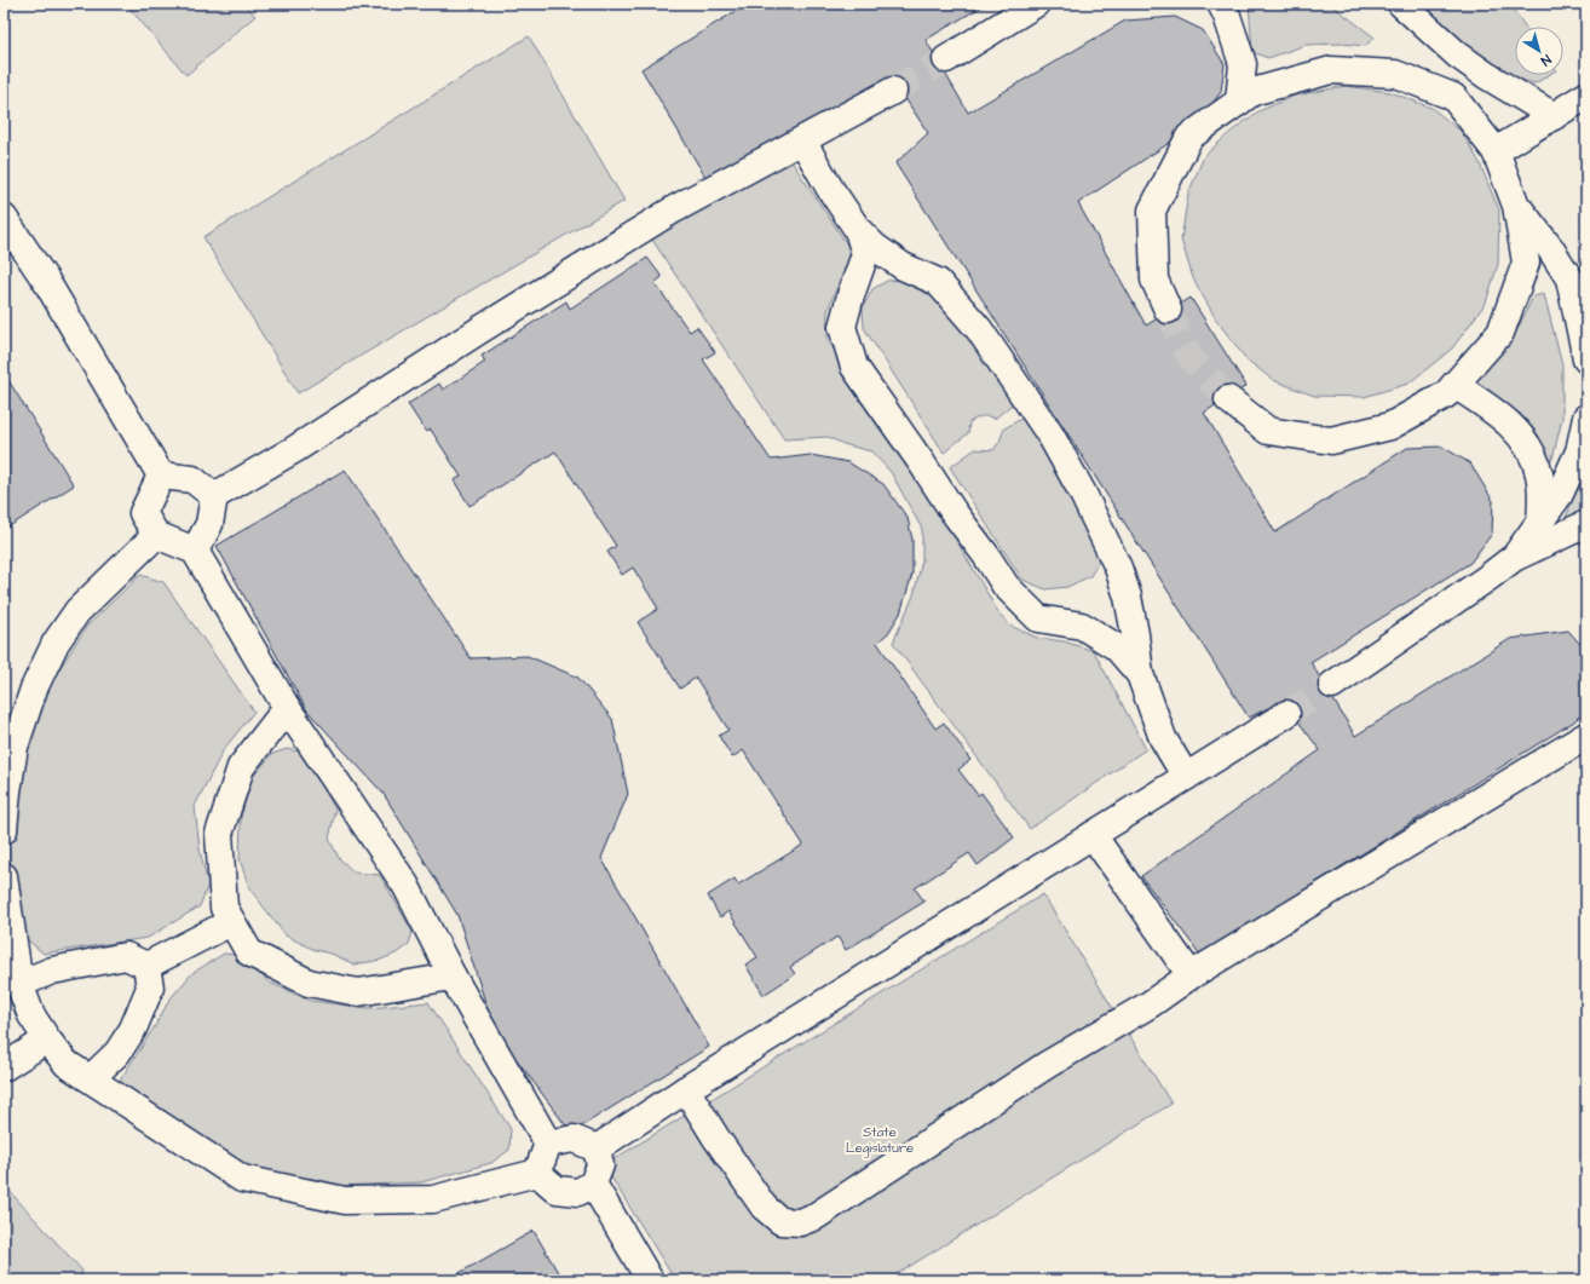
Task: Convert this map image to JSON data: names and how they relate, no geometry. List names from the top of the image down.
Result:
{
  "parks": ["State Legislature"],
  "north": "bottom right"
}
